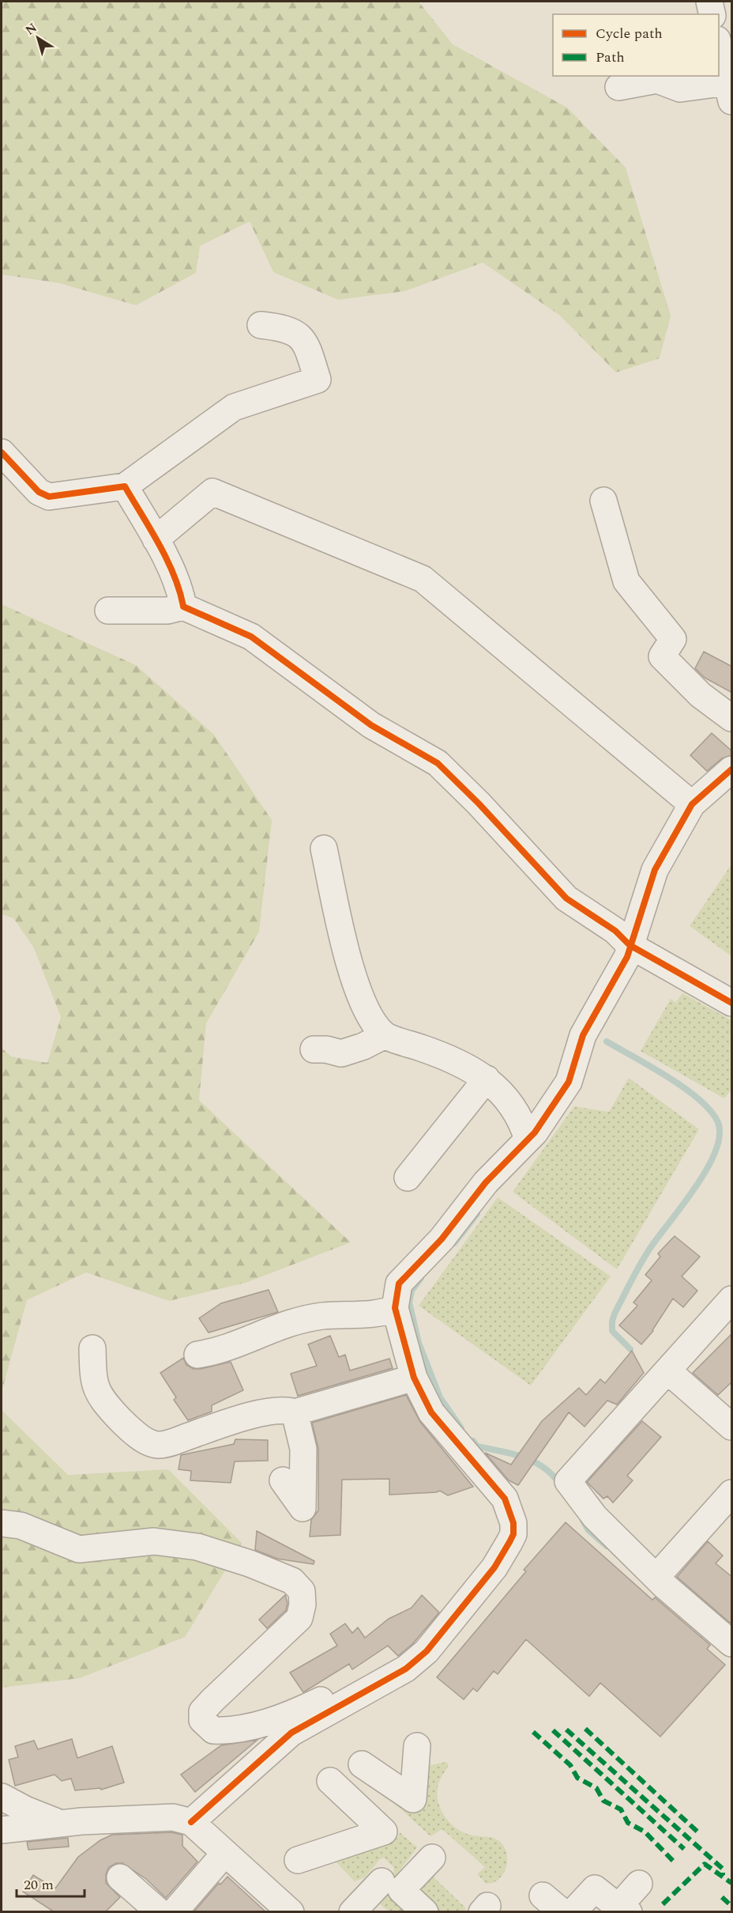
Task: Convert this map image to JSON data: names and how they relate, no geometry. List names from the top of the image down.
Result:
{
  "legend": ["Cycle path", "Path"],
  "scale_bar": "20 m",
  "north": "top left"
}
